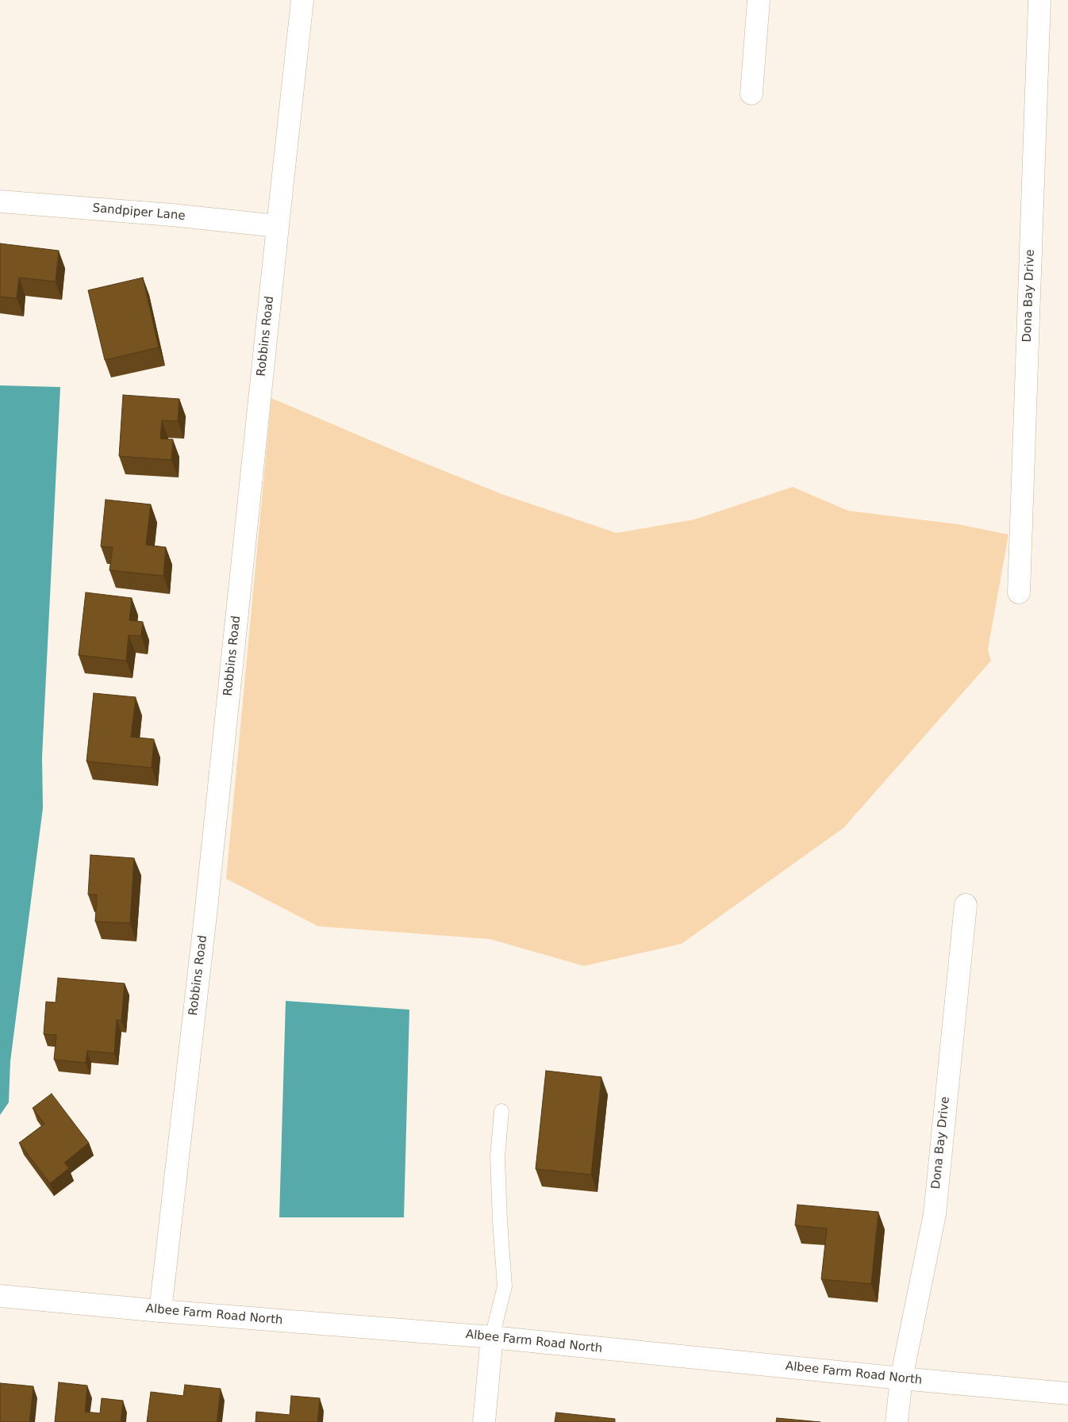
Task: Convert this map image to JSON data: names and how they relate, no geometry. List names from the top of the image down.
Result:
{
  "streets": {
    "street": [
      "Sandpiper Lane",
      "Dona Bay Drive",
      "Robbins Road",
      "Albee Farm Road North"
    ]
  },
  "crossings": [
    ["Sandpiper Lane", "Robbins Road"],
    ["Dona Bay Drive", "Albee Farm Road North"],
    ["Robbins Road", "Albee Farm Road North"]
  ]
}
